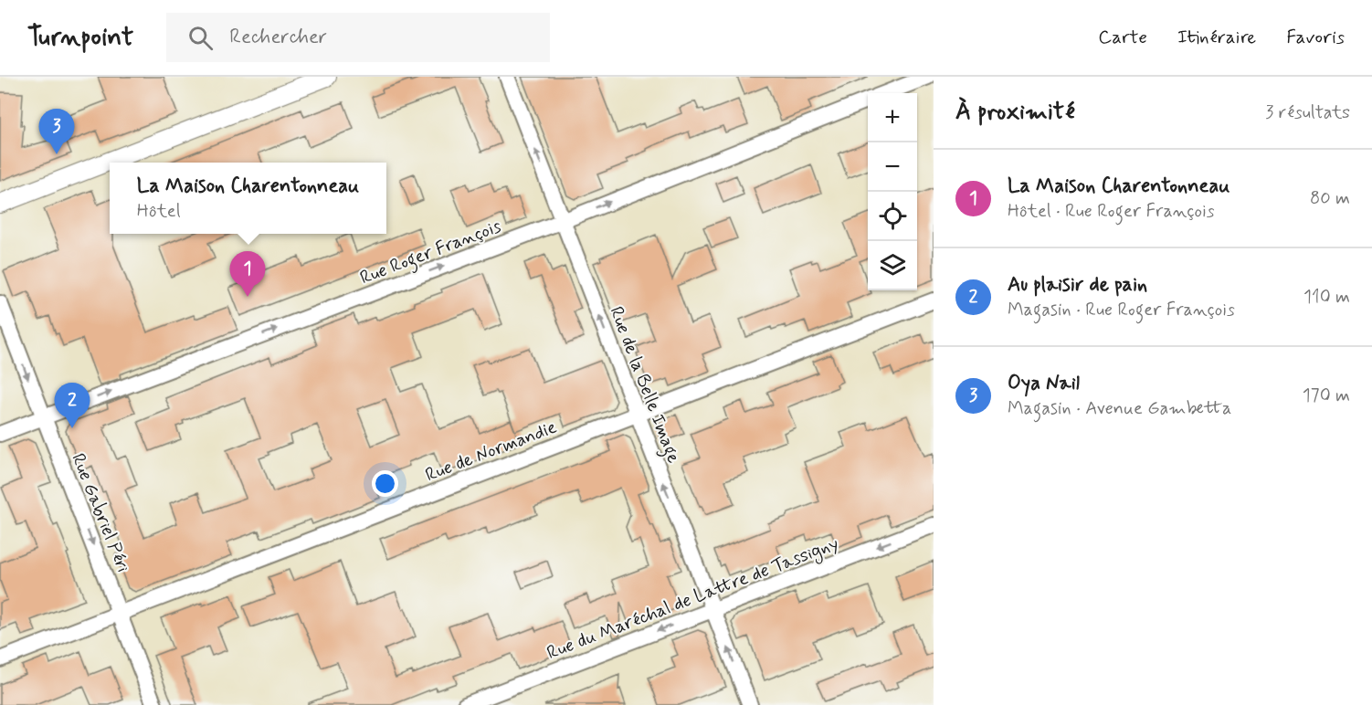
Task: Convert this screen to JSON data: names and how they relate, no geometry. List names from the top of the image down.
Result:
{
  "streets": {
    "street": [
      "Rue Roger François",
      "Rue de la Belle Image",
      "Rue de Normandie",
      "Rue Gabriel Péri",
      "Rue du Maréchal de Lattre de Tassigny"
    ]
  },
  "crossings": [
    ["Rue Roger François", "Rue de la Belle Image"],
    ["Rue Roger François", "Rue Gabriel Péri"],
    ["Rue de la Belle Image", "Rue de Normandie"],
    ["Rue de la Belle Image", "Rue du Maréchal de Lattre de Tassigny"],
    ["Rue de Normandie", "Rue Gabriel Péri"]
  ],
  "one_way": [
    "Rue Roger François",
    "Rue de la Belle Image",
    "Rue Gabriel Péri",
    "Rue du Maréchal de Lattre de Tassigny"
  ],
  "page": {
    "header": "Turnpoint",
    "search": "Rechercher",
    "nav": ["Carte", "Itinéraire", "Favoris"],
    "heading": ["À proximité", "3 résultats"],
    "map_buttons": ["+", "−"],
    "pins": ["3", "1", "2"],
    "list": [
      {
        "mark": "1",
        "name": "La Maison Charentonneau",
        "note": "Hôtel · Rue Roger François",
        "value": "80 m"
      },
      {
        "mark": "2",
        "name": "Au plaisir de pain",
        "note": "Magasin · Rue Roger François",
        "value": "110 m"
      },
      {
        "mark": "3",
        "name": "Oya Nail",
        "note": "Magasin · Avenue Gambetta",
        "value": "170 m"
      }
    ],
    "popup": ["La Maison Charentonneau", "Hôtel"]
  }
}
